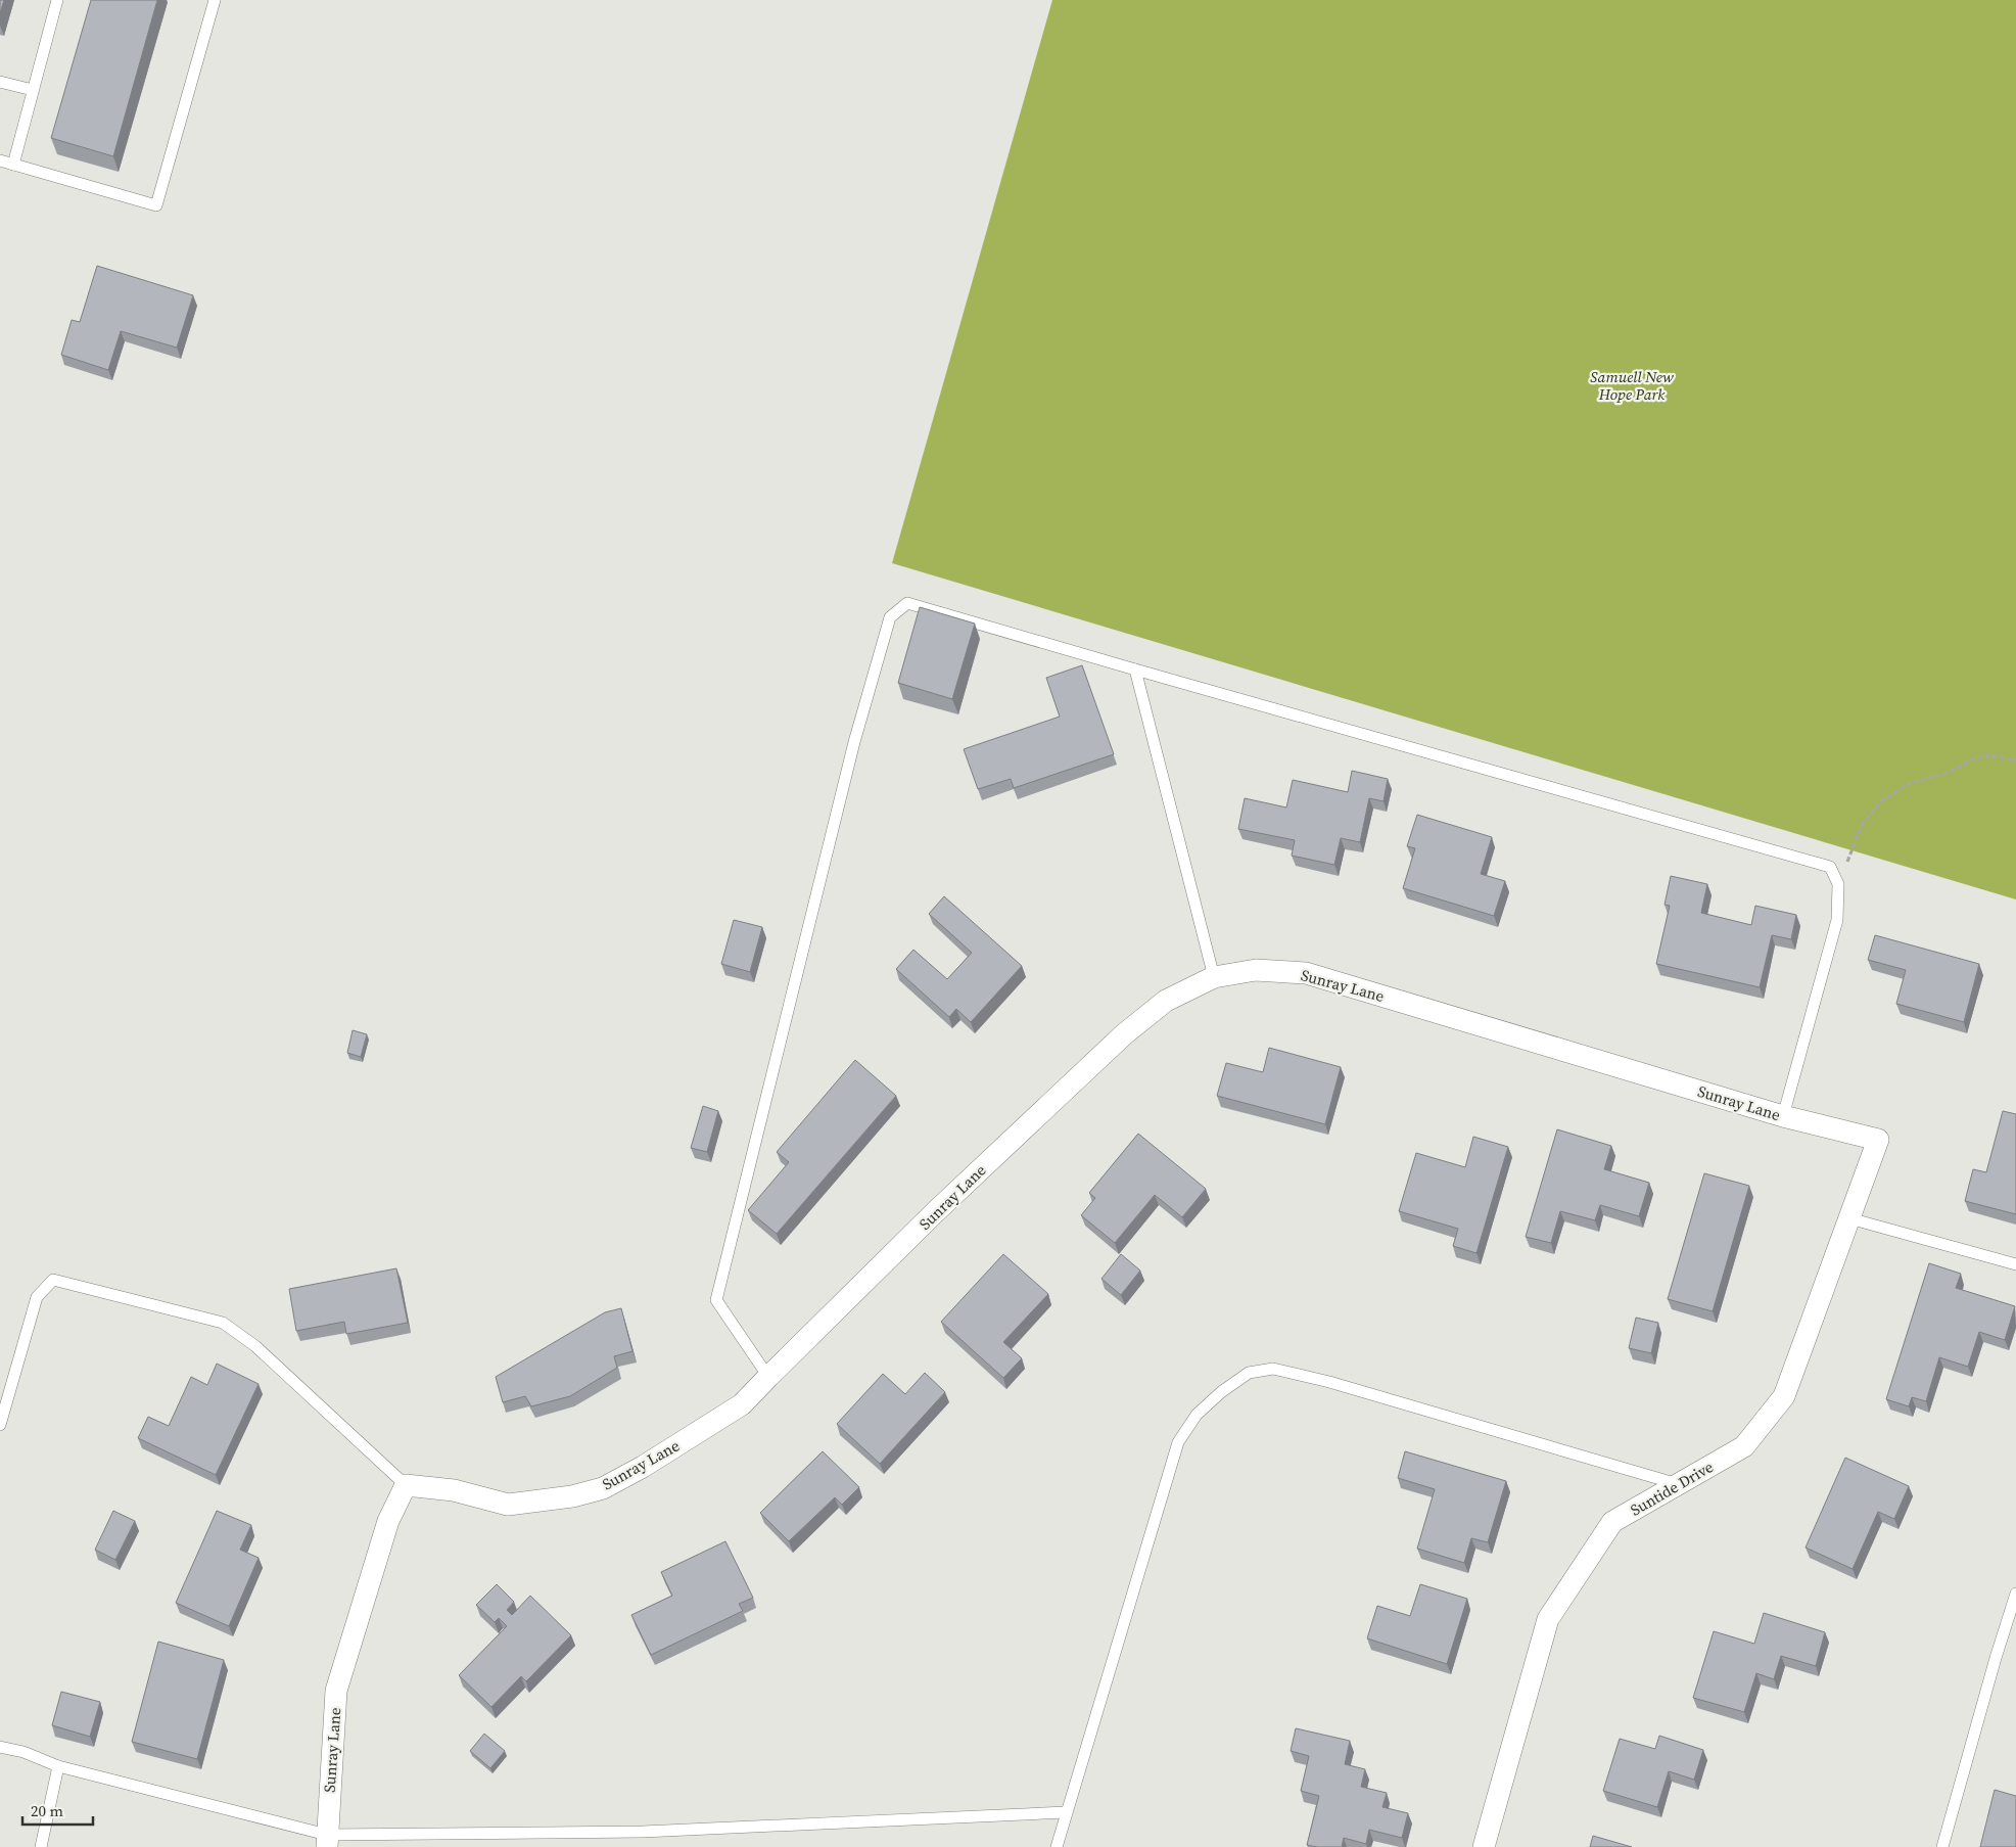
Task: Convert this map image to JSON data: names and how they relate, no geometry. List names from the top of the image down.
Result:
{
  "streets": {
    "street": ["Sunray Lane", "Suntide Drive"]
  },
  "crossings": [
    ["Sunray Lane", "Suntide Drive"]
  ],
  "parks": ["Samuell New Hope Park"],
  "scale_bar": "20 m"
}
